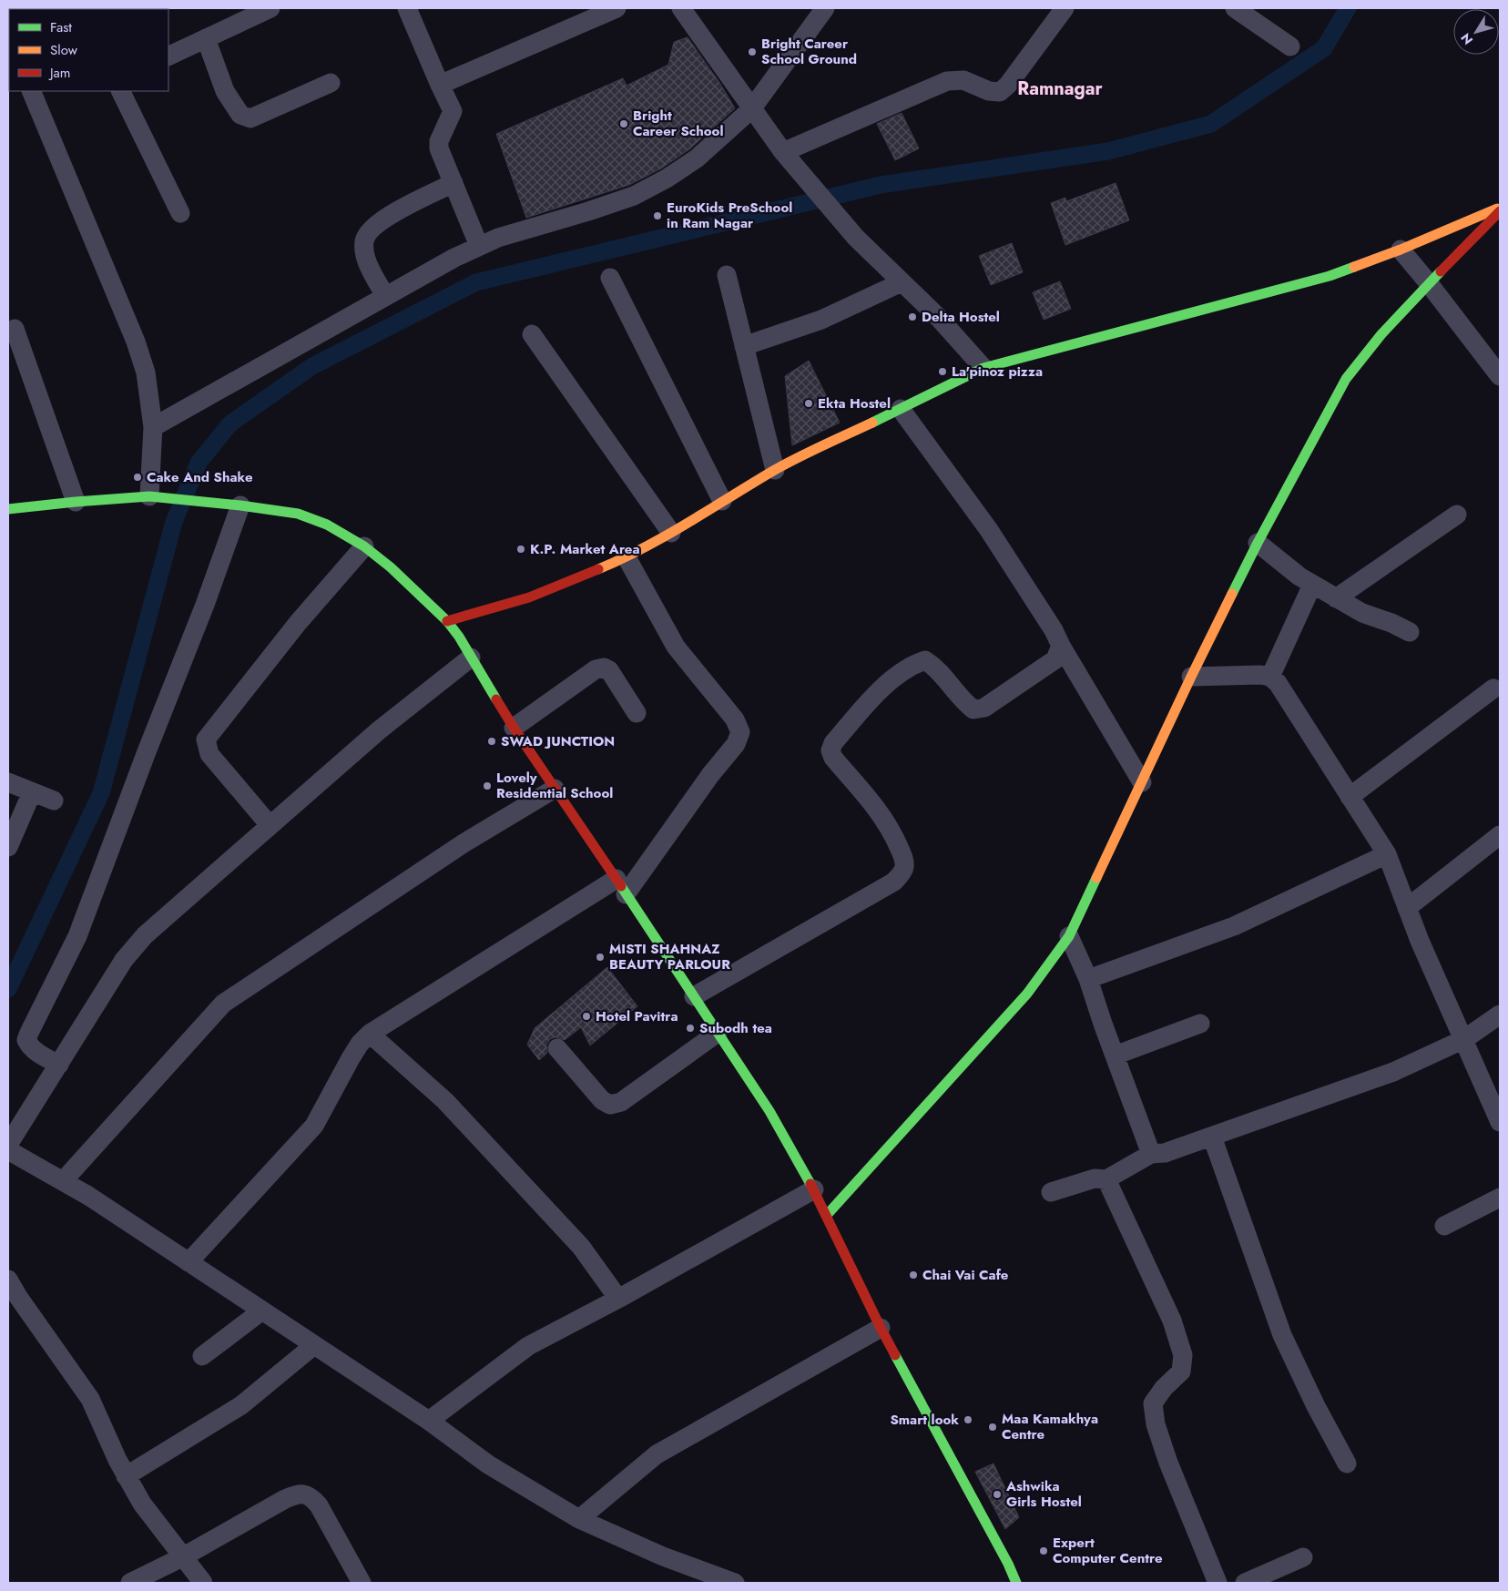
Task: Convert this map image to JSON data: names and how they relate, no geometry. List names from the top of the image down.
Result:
{
  "districts": ["Ramnagar"],
  "places": [
    "Bright Career School Ground",
    "Bright Career School",
    "EuroKids PreSchool in Ram Nagar",
    "Delta Hostel",
    "La'pinoz pizza",
    "Ekta Hostel",
    "Cake And Shake",
    "K.P. Market Area",
    "SWAD JUNCTION",
    "Lovely Residential School",
    "MISTI SHAHNAZ BEAUTY PARLOUR",
    "Hotel Pavitra",
    "Subodh tea",
    "Chai Vai Cafe",
    "Smart look",
    "Maa Kamakhya Centre",
    "Ashwika Girls Hostel",
    "Expert Computer Centre"
  ],
  "legend": ["Fast", "Slow", "Jam"],
  "north": "bottom left"
}
